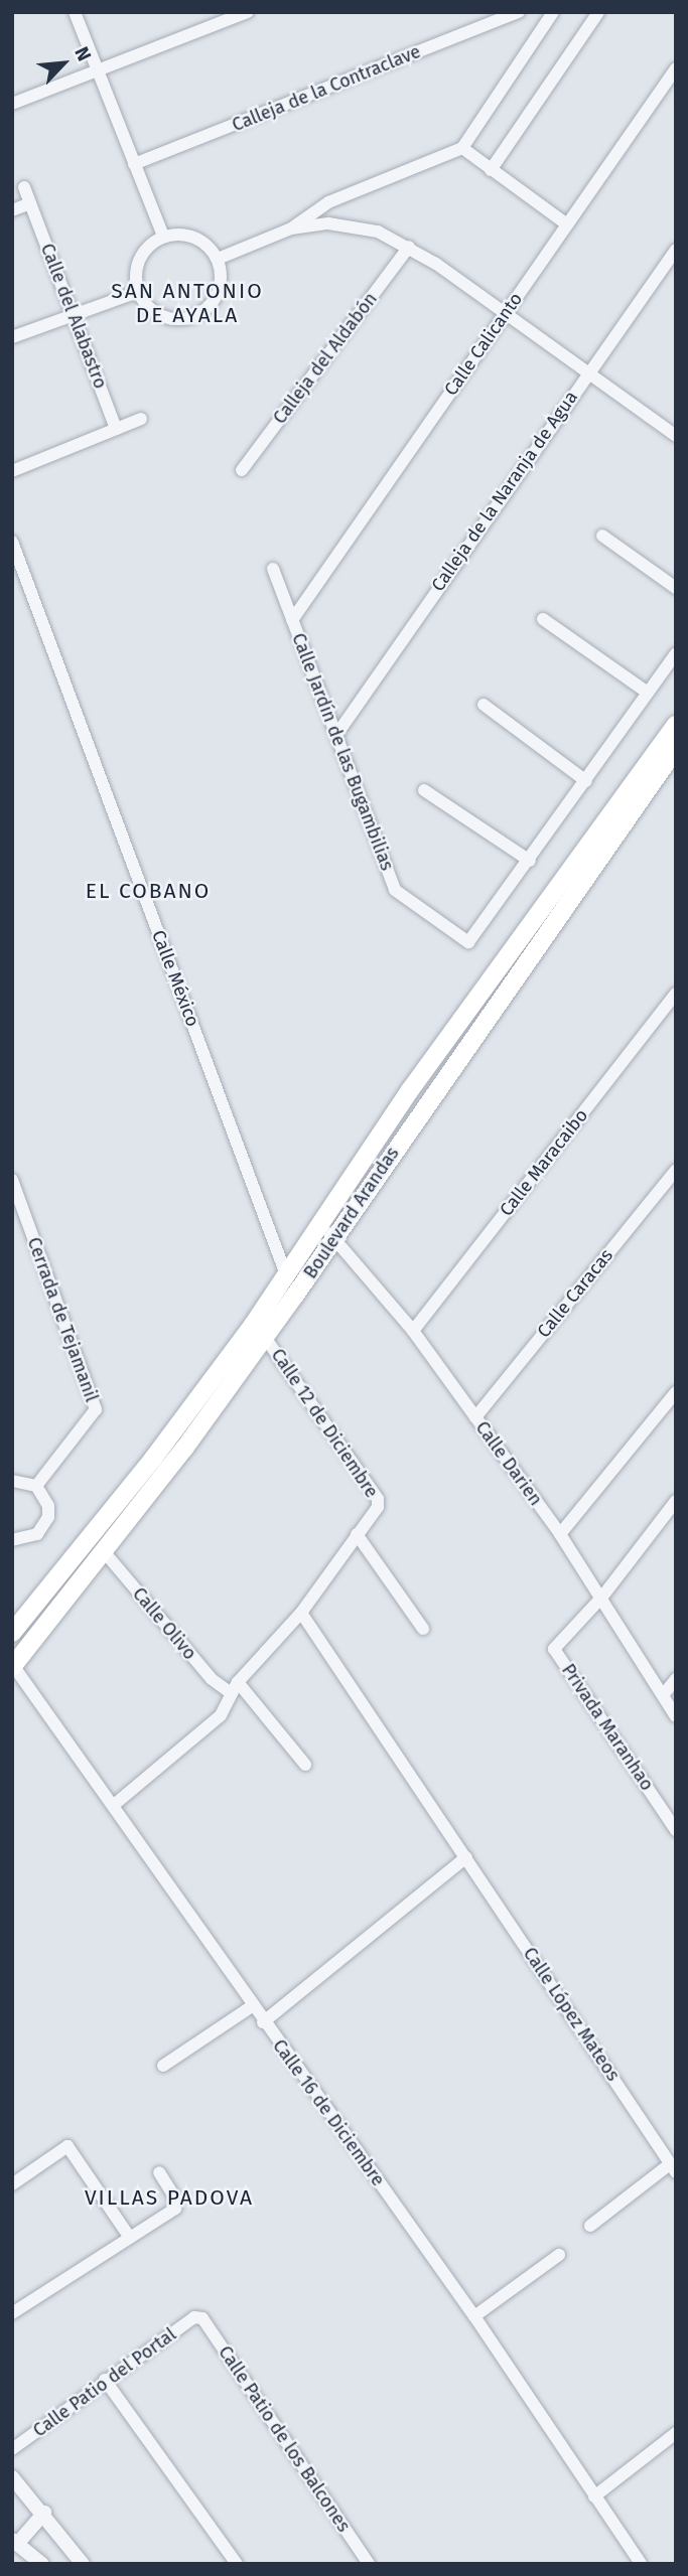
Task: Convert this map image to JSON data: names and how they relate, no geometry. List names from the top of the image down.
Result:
{
  "streets": {
    "main road": ["Boulevard Arandas"],
    "street": [
      "Calleja de la Contraclave",
      "Calle del Alabastro",
      "Calle Calicanto",
      "Calleja del Aldabón",
      "Calleja de la Naranja de Agua",
      "Calle Jardín de las Bugambilias",
      "Calle México",
      "Calle Maracaibo",
      "Calle Caracas",
      "Cerrada de Tejamanil",
      "Calle 12 de Diciembre",
      "Calle Darien",
      "Calle Olivo",
      "Privada Maranhao",
      "Calle López Mateos",
      "Calle 16 de Diciembre",
      "Calle Patio del Portal",
      "Calle Patio de los Balcones"
    ]
  },
  "crossings": [
    ["Calle Calicanto", "Calle Jardín de las Bugambilias"],
    ["Calleja de la Naranja de Agua", "Calle Jardín de las Bugambilias"],
    ["Calle México", "Boulevard Arandas"],
    ["Calle Maracaibo", "Calle Darien"],
    ["Boulevard Arandas", "Calle 12 de Diciembre"],
    ["Boulevard Arandas", "Calle Darien"],
    ["Boulevard Arandas", "Calle Olivo"],
    ["Boulevard Arandas", "Calle 16 de Diciembre"],
    ["Calle Caracas", "Calle Darien"],
    ["Calle 12 de Diciembre", "Calle Olivo"],
    ["Calle 12 de Diciembre", "Calle López Mateos"],
    ["Calle 12 de Diciembre", "Calle 16 de Diciembre"],
    ["Calle Darien", "Privada Maranhao"],
    ["Calle Patio del Portal", "Calle Patio de los Balcones"]
  ],
  "districts": ["SAN ANTONIO DE AYALA", "EL COBANO", "VILLAS PADOVA"],
  "north": "top right"
}
